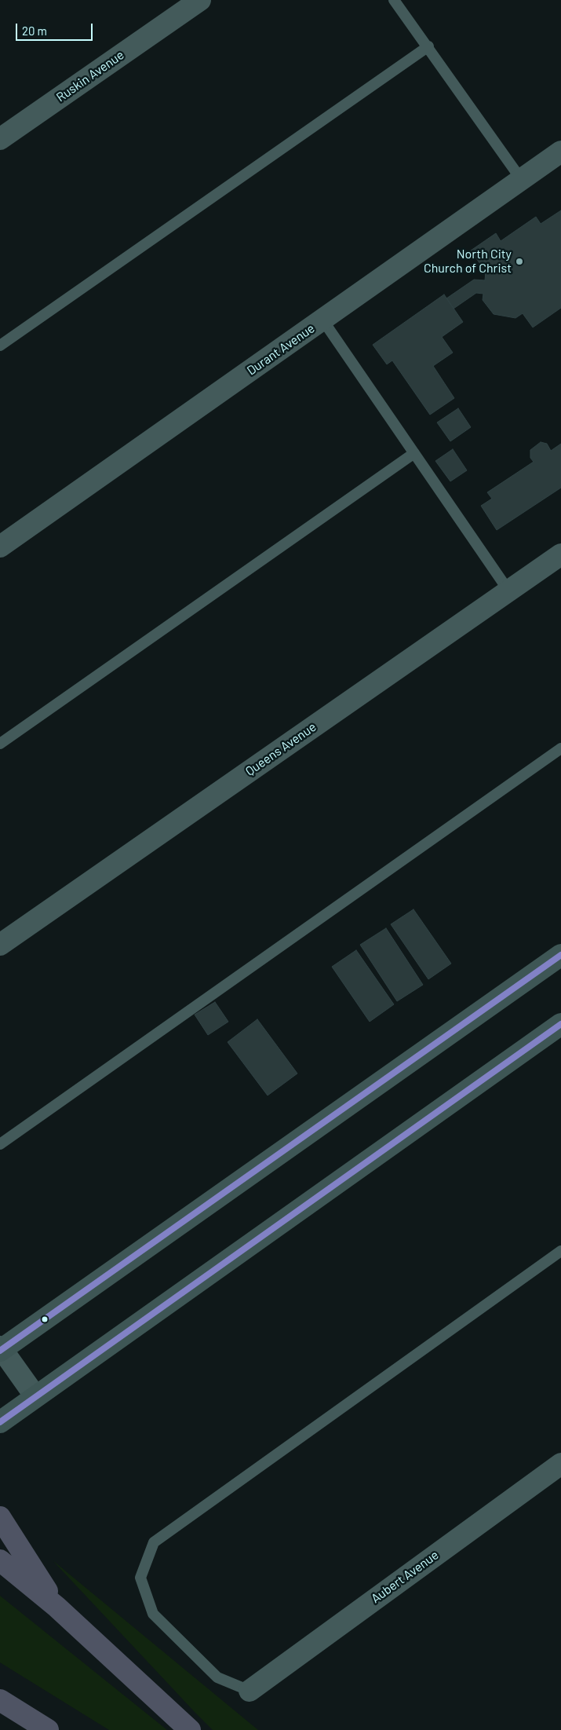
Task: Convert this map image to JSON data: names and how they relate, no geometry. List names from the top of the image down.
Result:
{
  "streets": {
    "street": [
      "Ruskin Avenue",
      "Durant Avenue",
      "Queens Avenue",
      "Aubert Avenue"
    ]
  },
  "places": ["North City Church of Christ"],
  "scale_bar": "20 m"
}
